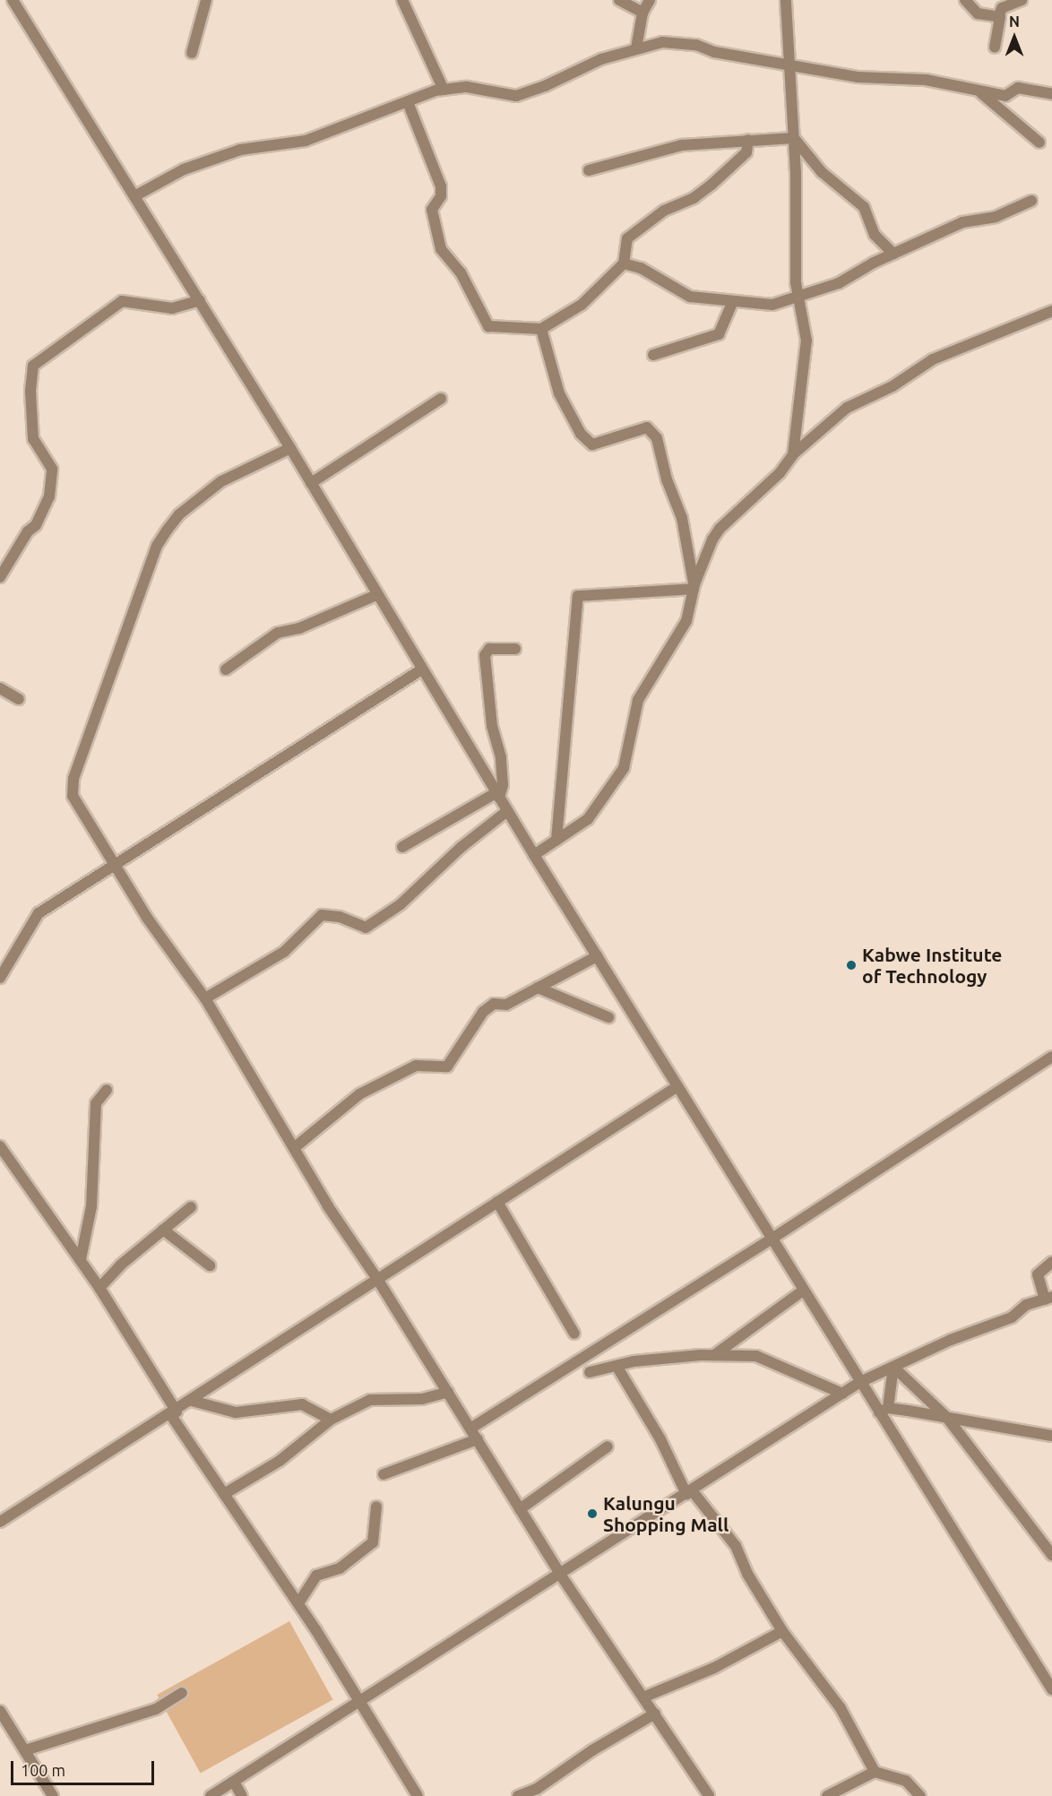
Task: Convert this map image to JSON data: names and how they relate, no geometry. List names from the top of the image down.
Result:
{
  "places": ["Kabwe Institute of Technology", "Kalungu Shopping Mall"],
  "scale_bar": "100 m",
  "north": "top"
}
